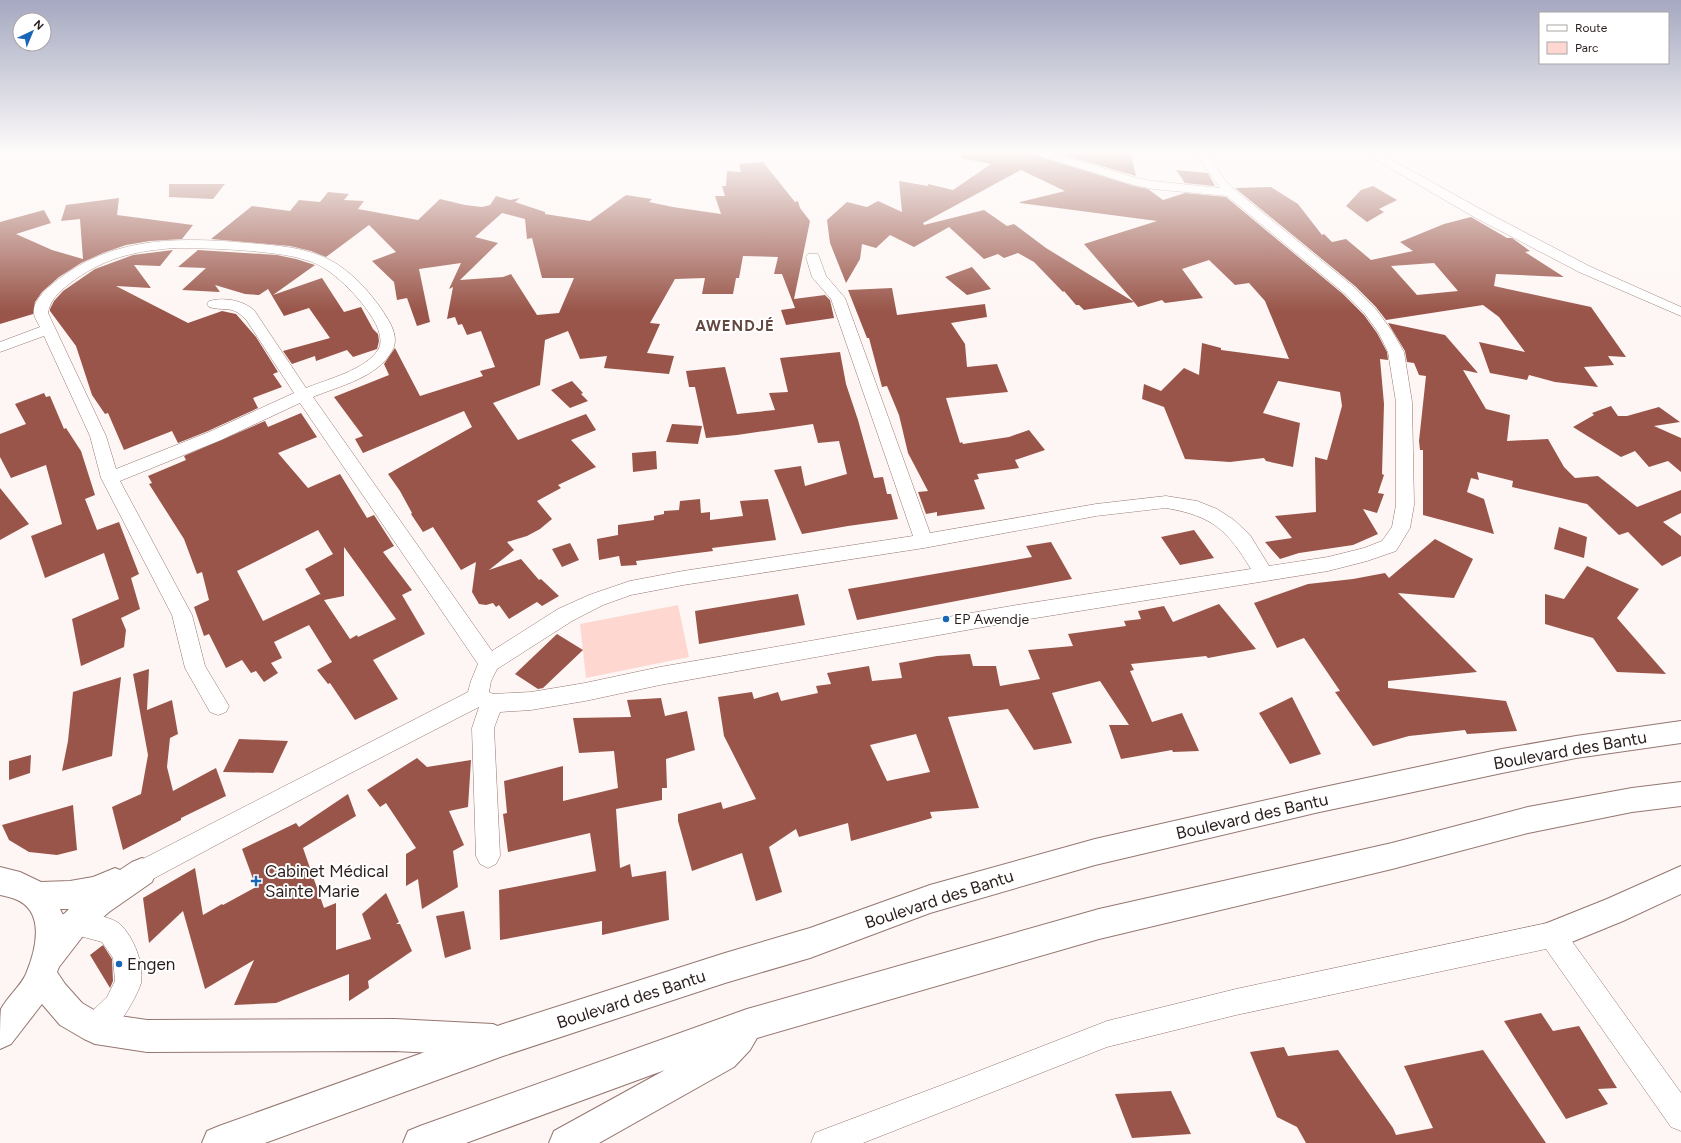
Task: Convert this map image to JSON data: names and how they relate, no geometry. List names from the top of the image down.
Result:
{
  "streets": {
    "main road": ["Boulevard des Bantu"]
  },
  "districts": ["AWENDJÉ"],
  "places": {
    "other": ["EP Awendje", "Engen"],
    "health": ["Cabinet Médical Sainte Marie"]
  },
  "legend": ["Route", "Parc"],
  "north": "top right"
}
